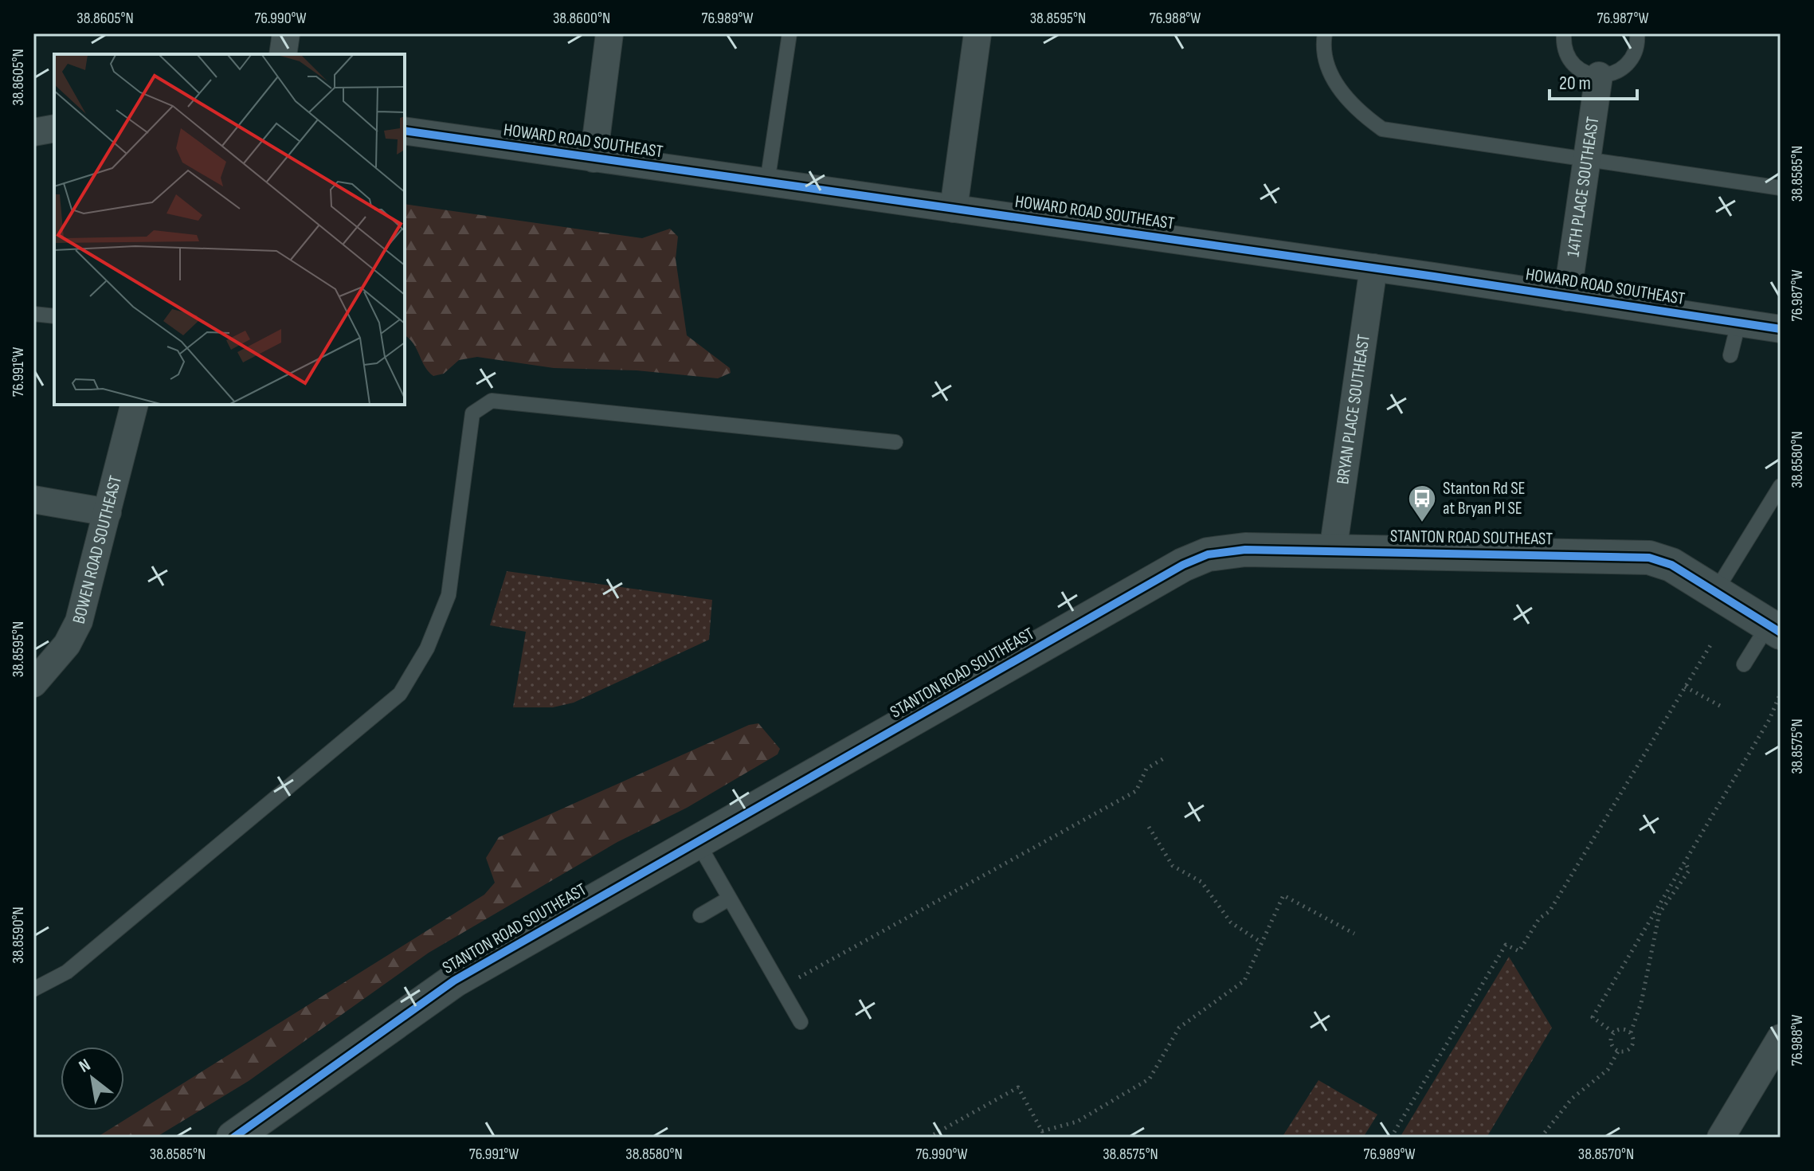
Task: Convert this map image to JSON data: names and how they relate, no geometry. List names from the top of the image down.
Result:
{
  "streets": {
    "street": [
      "HOWARD ROAD SOUTHEAST",
      "14TH PLACE SOUTHEAST",
      "BRYAN PLACE SOUTHEAST",
      "STANTON ROAD SOUTHEAST",
      "BOWEN ROAD SOUTHEAST"
    ]
  },
  "crossings": [
    ["HOWARD ROAD SOUTHEAST", "14TH PLACE SOUTHEAST"],
    ["HOWARD ROAD SOUTHEAST", "BRYAN PLACE SOUTHEAST"],
    ["BRYAN PLACE SOUTHEAST", "STANTON ROAD SOUTHEAST"]
  ],
  "places": {
    "bus stop": ["Stanton Rd SE at Bryan Pl SE"]
  },
  "scale_bar": "20 m",
  "north": "top left",
  "coordinates": [
    "38.8605°N",
    "76.990°W",
    "38.8600°N",
    "76.989°W",
    "38.8595°N",
    "76.988°W",
    "76.987°W",
    "38.8585°N",
    "76.991°W",
    "38.8580°N",
    "38.8575°N",
    "38.8590°N",
    "38.8570°N"
  ]
}
